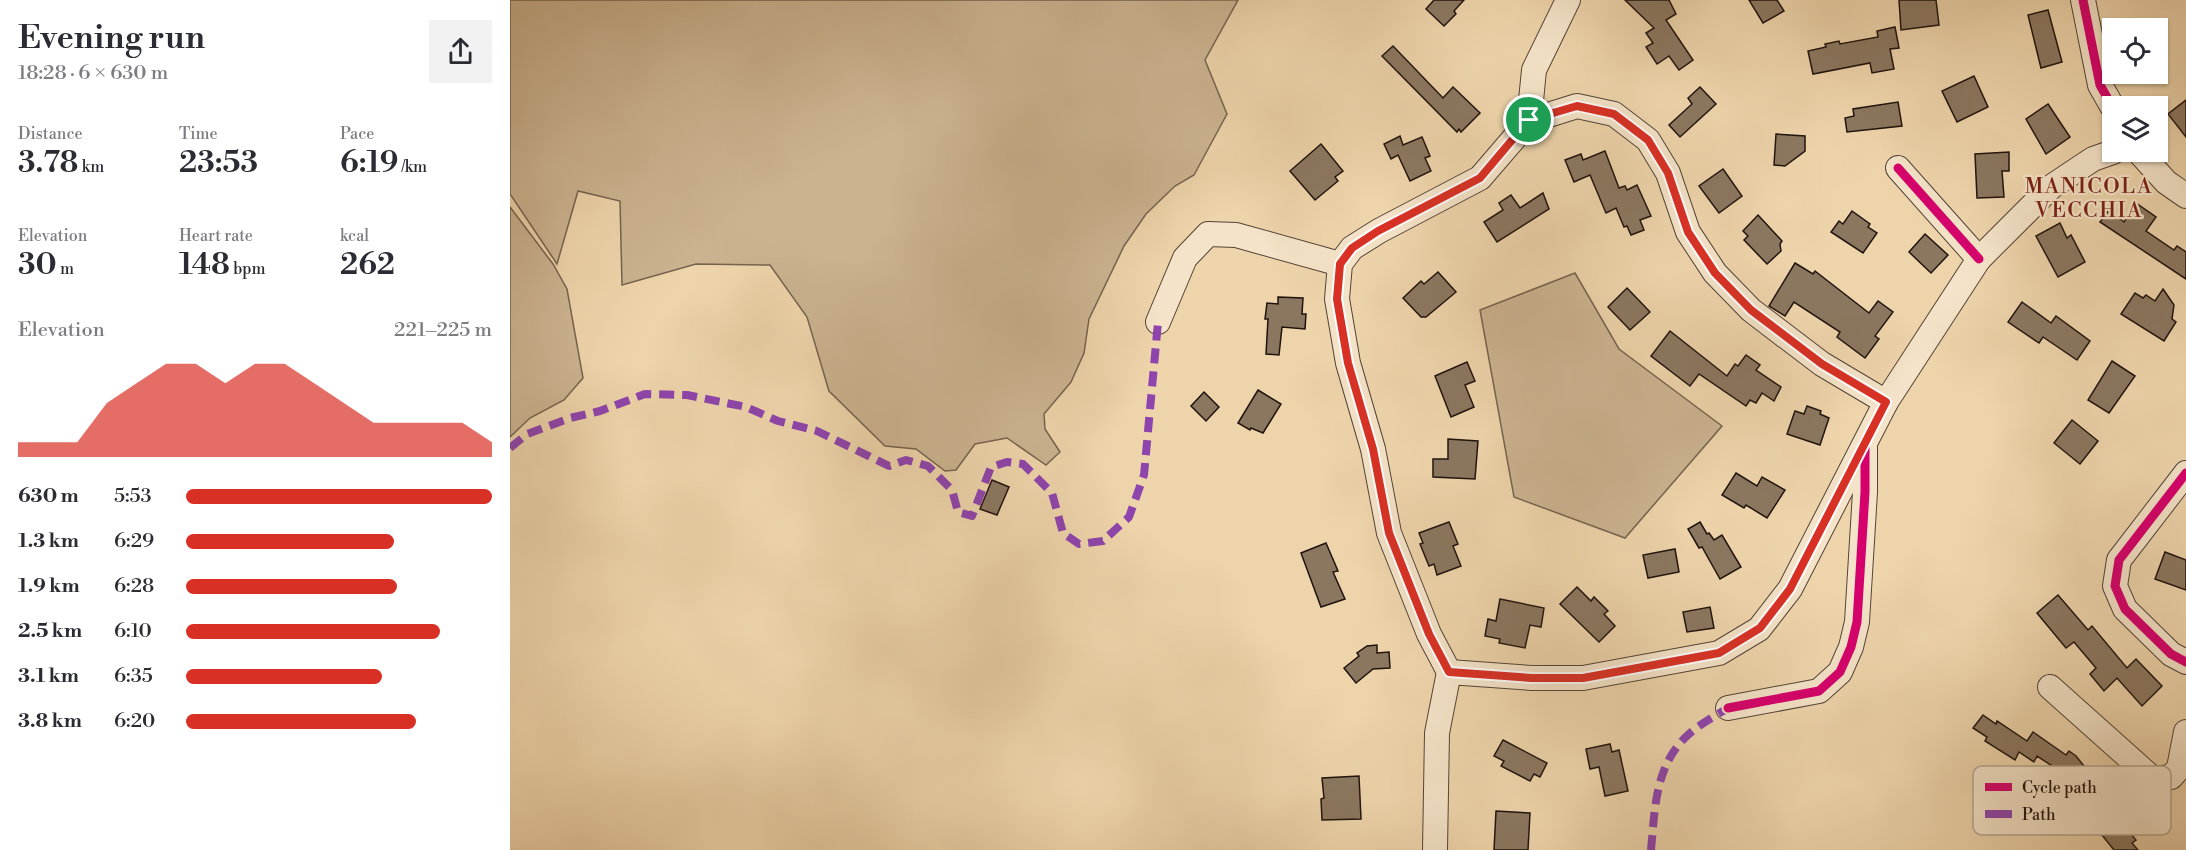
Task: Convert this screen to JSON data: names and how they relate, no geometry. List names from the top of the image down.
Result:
{
  "districts": ["MANICOLA VECCHIA"],
  "legend": ["Cycle path", "Path"],
  "page": {
    "heading": ["Evening run", "18:28 · 6 × 630 m"],
    "stats": [
      ["Distance", "3.78 km"],
      ["Time", "23:53"],
      ["Pace", "6:19 /km"],
      ["Elevation", "30 m"],
      ["Heart rate", "148 bpm"],
      ["kcal", "262"]
    ],
    "chart": ["Elevation", "221–225 m"],
    "list": [
      {
        "name": "630 m",
        "note": "5:53"
      },
      {
        "name": "1.3 km",
        "note": "6:29"
      },
      {
        "name": "1.9 km",
        "note": "6:28"
      },
      {
        "name": "2.5 km",
        "note": "6:10"
      },
      {
        "name": "3.1 km",
        "note": "6:35"
      },
      {
        "name": "3.8 km",
        "note": "6:20"
      }
    ]
  }
}
